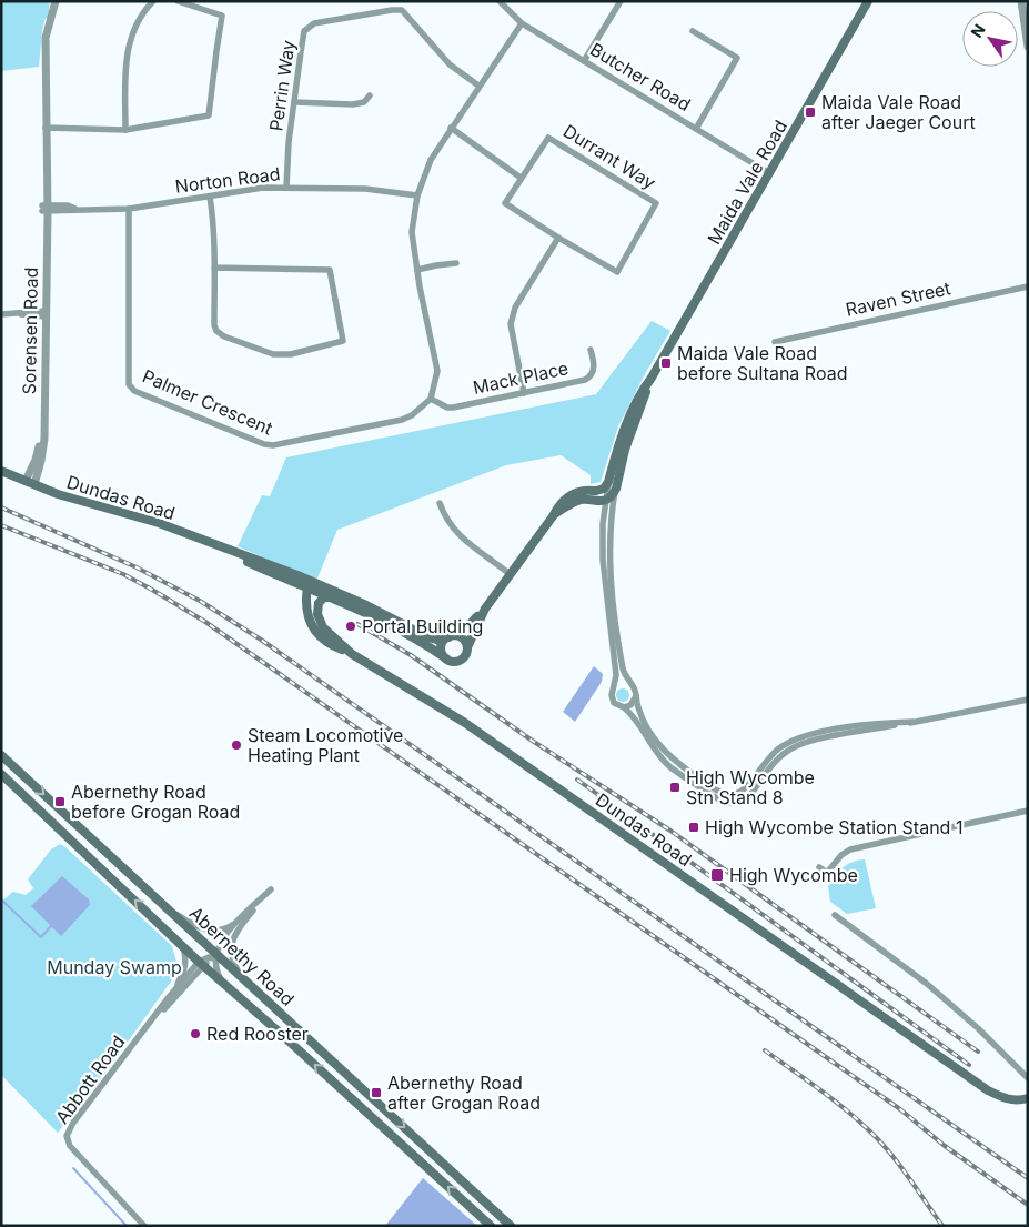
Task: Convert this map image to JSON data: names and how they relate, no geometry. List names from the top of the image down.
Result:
{
  "streets": {
    "main road": ["Maida Vale Road", "Dundas Road", "Abernethy Road"],
    "street": [
      "Butcher Road",
      "Perrin Way",
      "Durrant Way",
      "Norton Road",
      "Raven Street",
      "Sorensen Road",
      "Mack Place",
      "Palmer Crescent",
      "Abbott Road"
    ]
  },
  "crossings": [
    ["Butcher Road", "Maida Vale Road"],
    ["Perrin Way", "Norton Road"],
    ["Norton Road", "Sorensen Road"],
    ["Norton Road", "Palmer Crescent"],
    ["Sorensen Road", "Dundas Road"],
    ["Mack Place", "Palmer Crescent"],
    ["Abernethy Road", "Abbott Road"]
  ],
  "parks": ["Munday Swamp"],
  "places": {
    "transit": [
      "Maida Vale Road after Jaeger Court",
      "Maida Vale Road before Sultana Road",
      "High Wycombe Stn Stand 8",
      "Abernethy Road before Grogan Road",
      "High Wycombe Station Stand 1",
      "High Wycombe",
      "Abernethy Road after Grogan Road"
    ],
    "other": ["Portal Building", "Steam Locomotive Heating Plant", "Red Rooster"]
  },
  "north": "top left"
}
